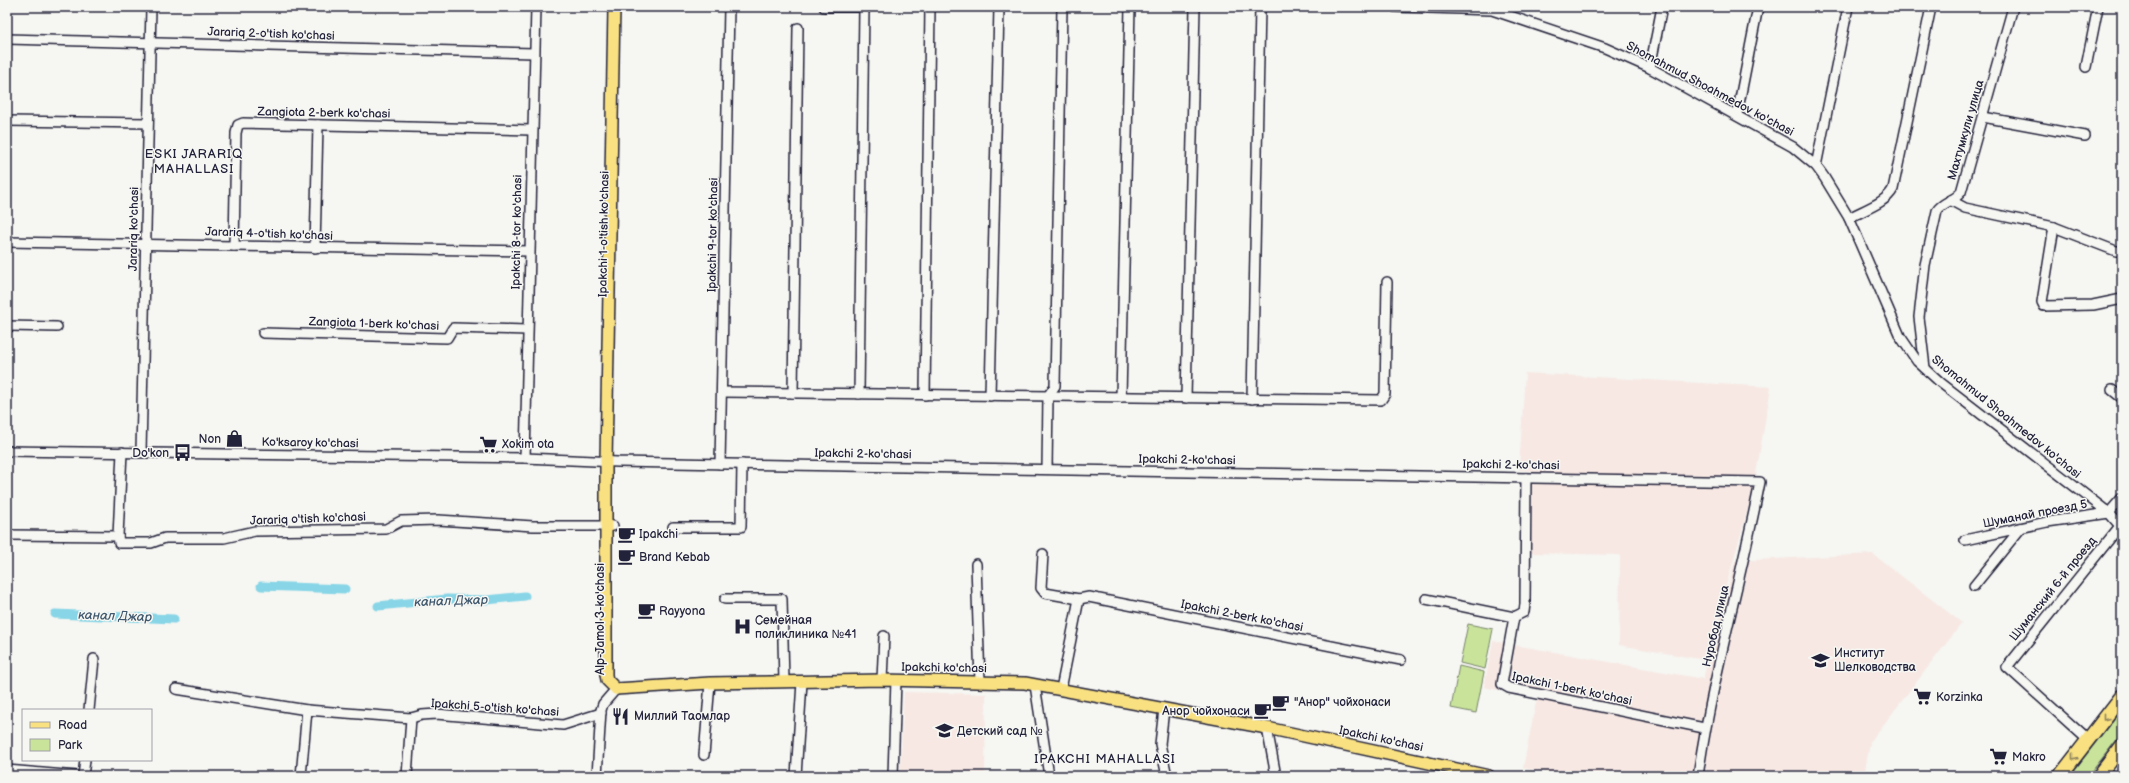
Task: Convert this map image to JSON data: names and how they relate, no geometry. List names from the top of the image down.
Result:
{
  "streets": {
    "main road": ["Ipakchi 1-o'tish ko'chasi", "Alp-Jamol 3-ko'chasi", "Ipakchi ko'chasi"],
    "street": [
      "Jarariq 2-o'tish ko'chasi",
      "Shomahmud Shoahmedov ko'chasi",
      "Zangiota 2-berk ko'chasi",
      "Махтумкули улица",
      "Jarariq ko'chasi",
      "Ipakchi 8-tor ko'chasi",
      "Jarariq 4-o'tish ko'chasi",
      "Ipakchi 9-tor ko'chasi",
      "Zangiota 1-berk ko'chasi",
      "Ko'ksaroy ko'chasi",
      "Ipakchi 2-ko'chasi",
      "Шуманай проезд 5",
      "Jarariq o'tish ko'chasi",
      "Шуманский 6-й проезд",
      "Ipakchi 2-berk ko'chasi",
      "Нуробод улица",
      "Ipakchi 1-berk ko'chasi",
      "Ipakchi 5-o'tish ko'chasi"
    ]
  },
  "crossings": [
    ["Jarariq 2-o'tish ko'chasi", "Jarariq ko'chasi"],
    ["Jarariq 2-o'tish ko'chasi", "Ipakchi 8-tor ko'chasi"],
    ["Shomahmud Shoahmedov ko'chasi", "Махтумкули улица"],
    ["Shomahmud Shoahmedov ko'chasi", "Шуманай проезд 5"],
    ["Shomahmud Shoahmedov ko'chasi", "Шуманский 6-й проезд"],
    ["Zangiota 2-berk ko'chasi", "Ipakchi 8-tor ko'chasi"],
    ["Zangiota 2-berk ko'chasi", "Jarariq 4-o'tish ko'chasi"],
    ["Jarariq ko'chasi", "Jarariq 4-o'tish ko'chasi"],
    ["Jarariq ko'chasi", "Ko'ksaroy ko'chasi"],
    ["Ipakchi 8-tor ko'chasi", "Jarariq 4-o'tish ko'chasi"],
    ["Ipakchi 8-tor ko'chasi", "Zangiota 1-berk ko'chasi"],
    ["Ipakchi 8-tor ko'chasi", "Ko'ksaroy ko'chasi"],
    ["Ipakchi 1-o'tish ko'chasi", "Ko'ksaroy ko'chasi"],
    ["Ipakchi 1-o'tish ko'chasi", "Ipakchi 2-ko'chasi"],
    ["Ipakchi 1-o'tish ko'chasi", "Alp-Jamol 3-ko'chasi"],
    ["Ipakchi 9-tor ko'chasi", "Ipakchi 2-ko'chasi"],
    ["Ko'ksaroy ko'chasi", "Ipakchi 2-ko'chasi"],
    ["Ko'ksaroy ko'chasi", "Alp-Jamol 3-ko'chasi"],
    ["Ipakchi 2-ko'chasi", "Alp-Jamol 3-ko'chasi"],
    ["Ipakchi 2-ko'chasi", "Нуробод улица"],
    ["Ipakchi 2-ko'chasi", "Ipakchi 1-berk ko'chasi"],
    ["Jarariq o'tish ko'chasi", "Alp-Jamol 3-ko'chasi"],
    ["Alp-Jamol 3-ko'chasi", "Ipakchi ko'chasi"],
    ["Нуробод улица", "Ipakchi 1-berk ko'chasi"]
  ],
  "districts": ["ESKI JARARIQ MAHALLASI", "IPAKCHI MAHALLASI"],
  "water": ["канал Джар"],
  "places": {
    "shop": ["Non"],
    "supermarket": ["Xokim ota", "Korzinka", "Makro"],
    "bus stop": ["Do'kon"],
    "cafe": [
      "Ipakchi",
      "Brand Kebab",
      "Rayyona",
      "\"Анор\" чойхонаси",
      "Анор чойхонаси"
    ],
    "hospital": ["Семейная поликлиника №41"],
    "school or university": ["Институт Шелководства", "Детский сад №"],
    "restaurant": ["Миллий Таомлар"]
  },
  "legend": ["Road", "Park"]
}
